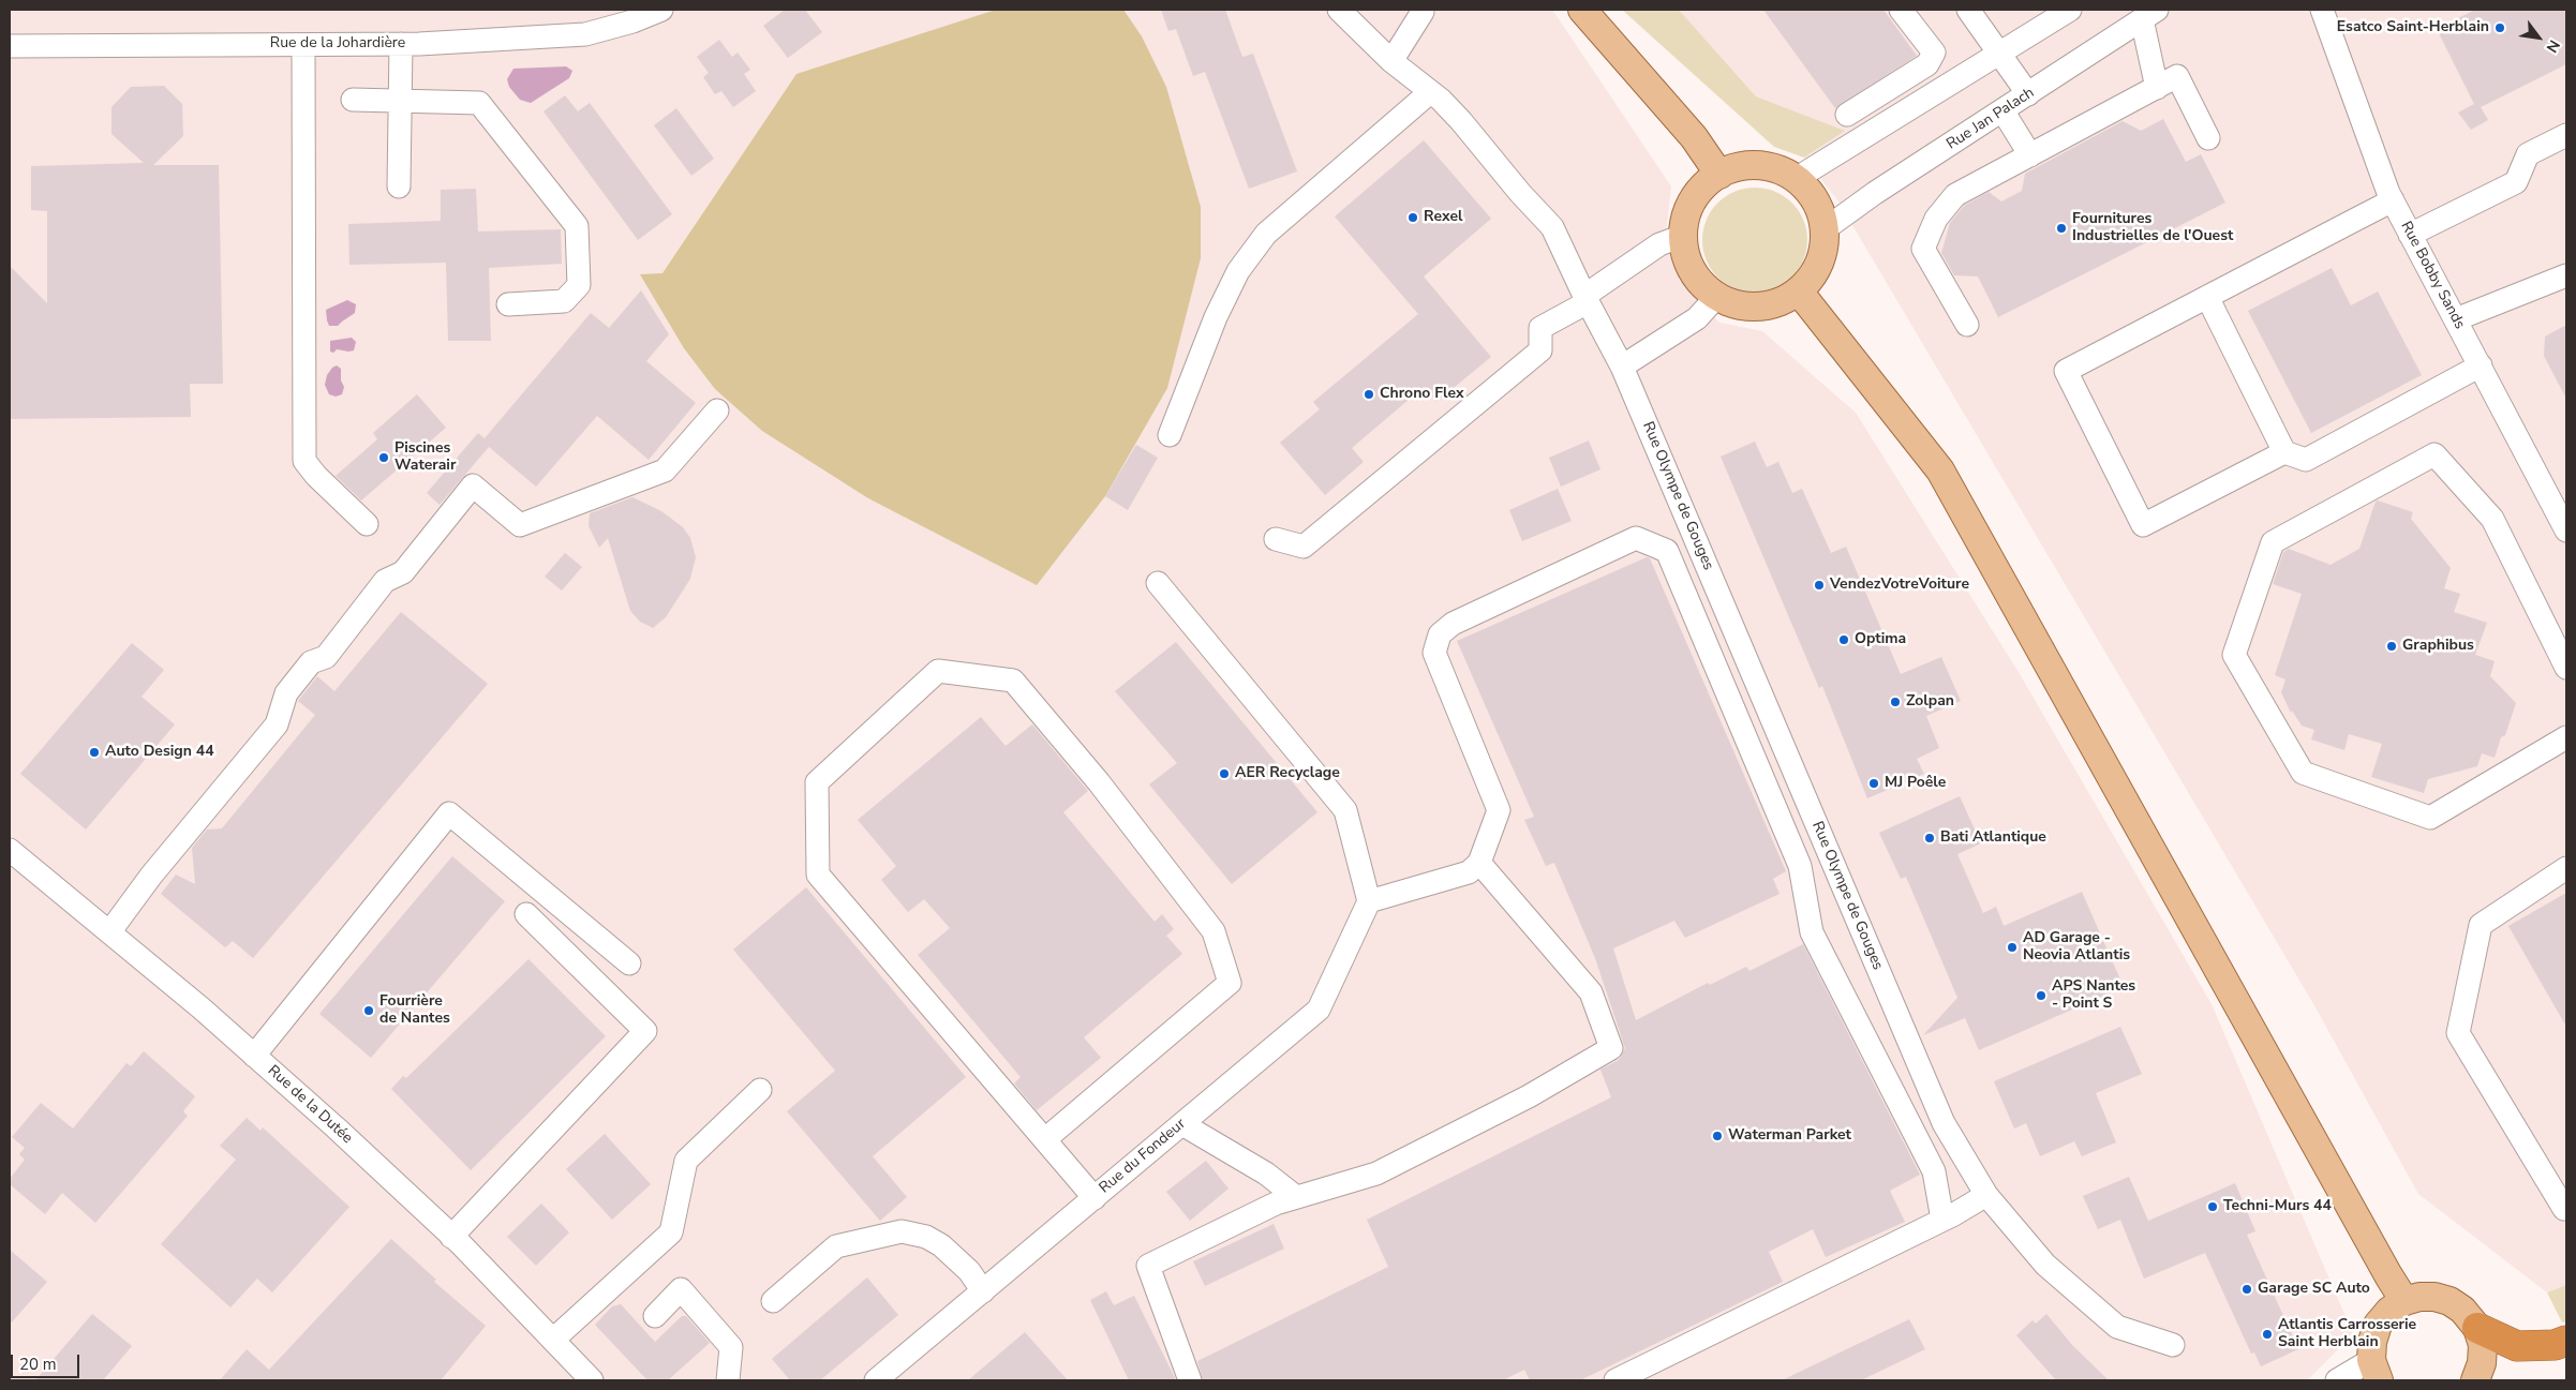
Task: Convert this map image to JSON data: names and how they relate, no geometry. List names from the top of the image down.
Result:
{
  "streets": {
    "street": [
      "Rue de la Johardière",
      "Rue Jan Palach",
      "Rue Bobby Sands",
      "Rue Olympe de Gouges",
      "Rue de la Dutée",
      "Rue du Fondeur"
    ]
  },
  "places": [
    "Esatco Saint-Herblain",
    "Rexel",
    "Fournitures Industrielles de l'Ouest",
    "Chrono Flex",
    "Piscines Waterair",
    "VendezVotreVoiture",
    "Optima",
    "Graphibus",
    "Zolpan",
    "Auto Design 44",
    "AER Recyclage",
    "MJ Poêle",
    "Bati Atlantique",
    "AD Garage - Neovia Atlantis",
    "APS Nantes - Point S",
    "Fourrière de Nantes",
    "Waterman Parket",
    "Techni-Murs 44",
    "Garage SC Auto",
    "Atlantis Carrosserie Saint Herblain"
  ],
  "scale_bar": "20 m",
  "north": "bottom right"
}
